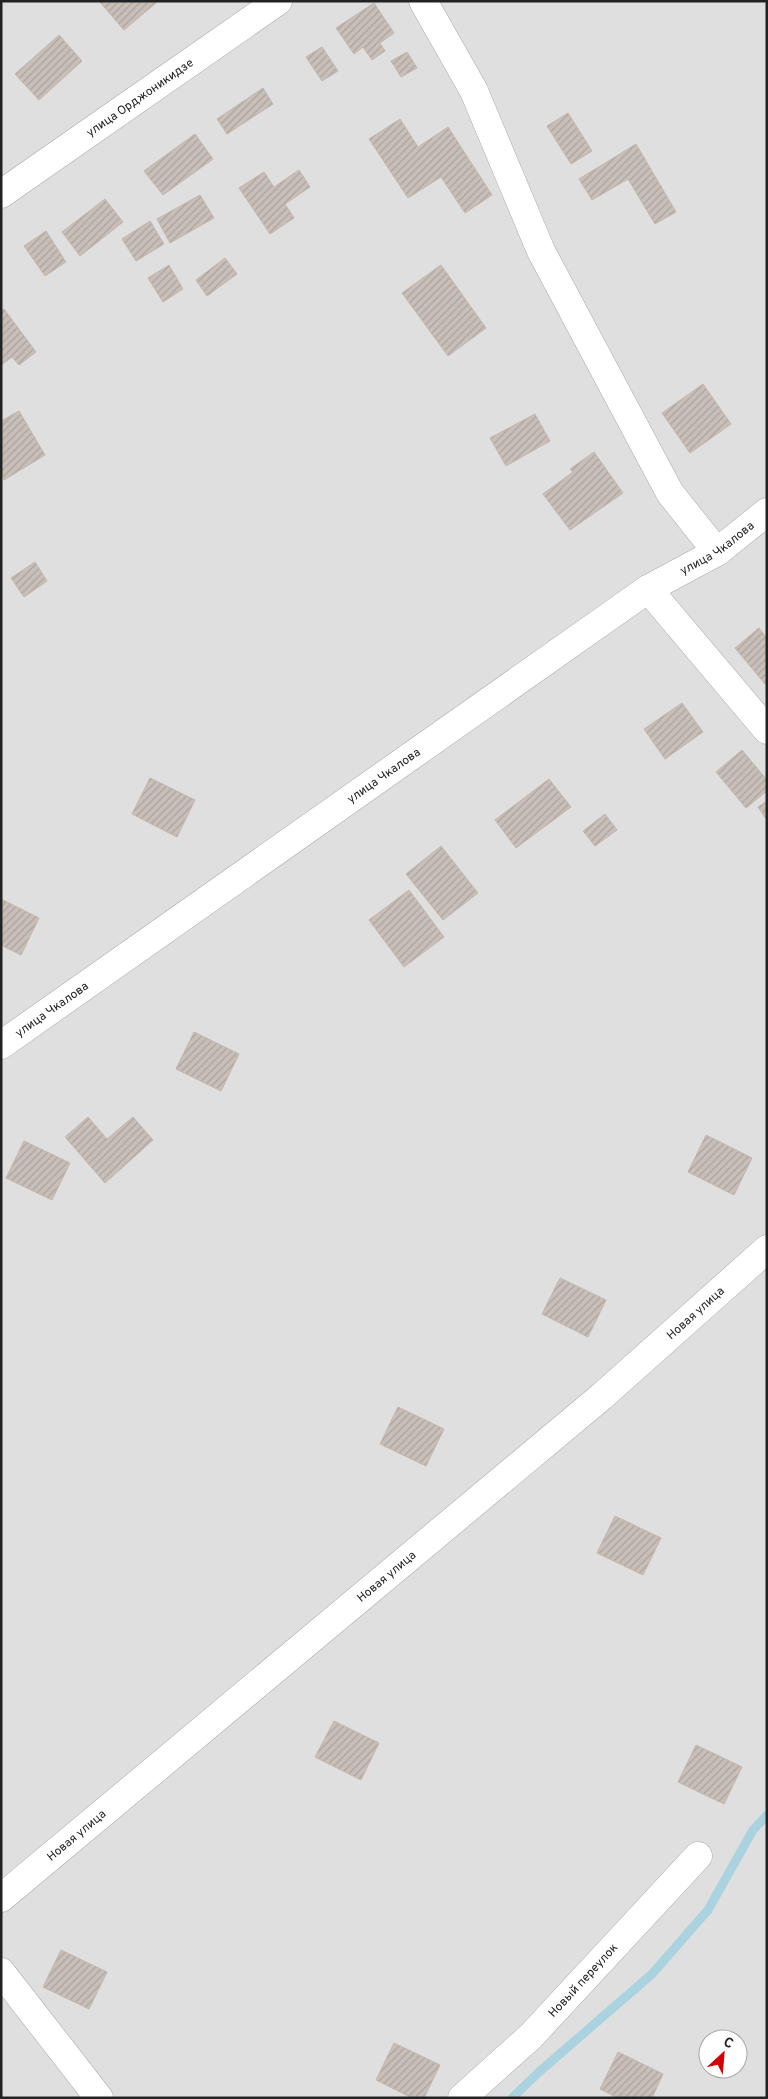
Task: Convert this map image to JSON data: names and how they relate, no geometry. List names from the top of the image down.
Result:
{
  "streets": {
    "street": [
      "улица Орджоникидзе",
      "улица Чкалова",
      "Новая улица",
      "Новый переулок"
    ]
  },
  "north": "top right"
}
